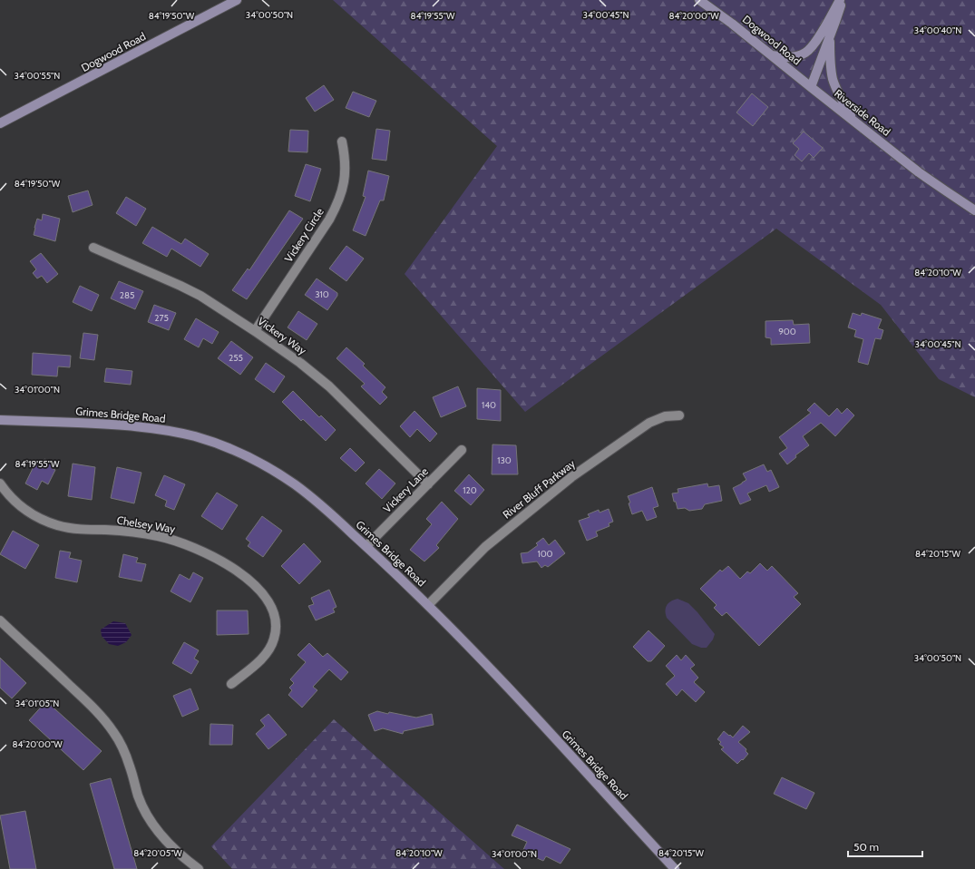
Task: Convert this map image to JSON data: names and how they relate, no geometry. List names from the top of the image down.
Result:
{
  "streets": {
    "street": [
      "Dogwood Road",
      "Riverside Road",
      "Vickery Circle",
      "Vickery Way",
      "Grimes Bridge Road",
      "River Bluff Parkway",
      "Vickery Lane",
      "Chelsey Way"
    ]
  },
  "crossings": [
    ["Dogwood Road", "Riverside Road"],
    ["Vickery Circle", "Vickery Way"],
    ["Vickery Way", "Vickery Lane"],
    ["Grimes Bridge Road", "River Bluff Parkway"],
    ["Grimes Bridge Road", "Vickery Lane"]
  ],
  "house_numbers": [
    "310",
    "285",
    "275",
    "900",
    "255",
    "140",
    "130",
    "120",
    "100"
  ],
  "scale_bar": "50 m",
  "coordinates": [
    "34°00'50\"N",
    "34°00'45\"N",
    "84°19'50\"W",
    "84°19'55\"W",
    "84°20'00\"W",
    "34°00'40\"N",
    "34°00'55\"N",
    "84°20'10\"W",
    "34°01'00\"N",
    "84°20'15\"W",
    "34°01'05\"N",
    "84°20'05\"W"
  ]
}
